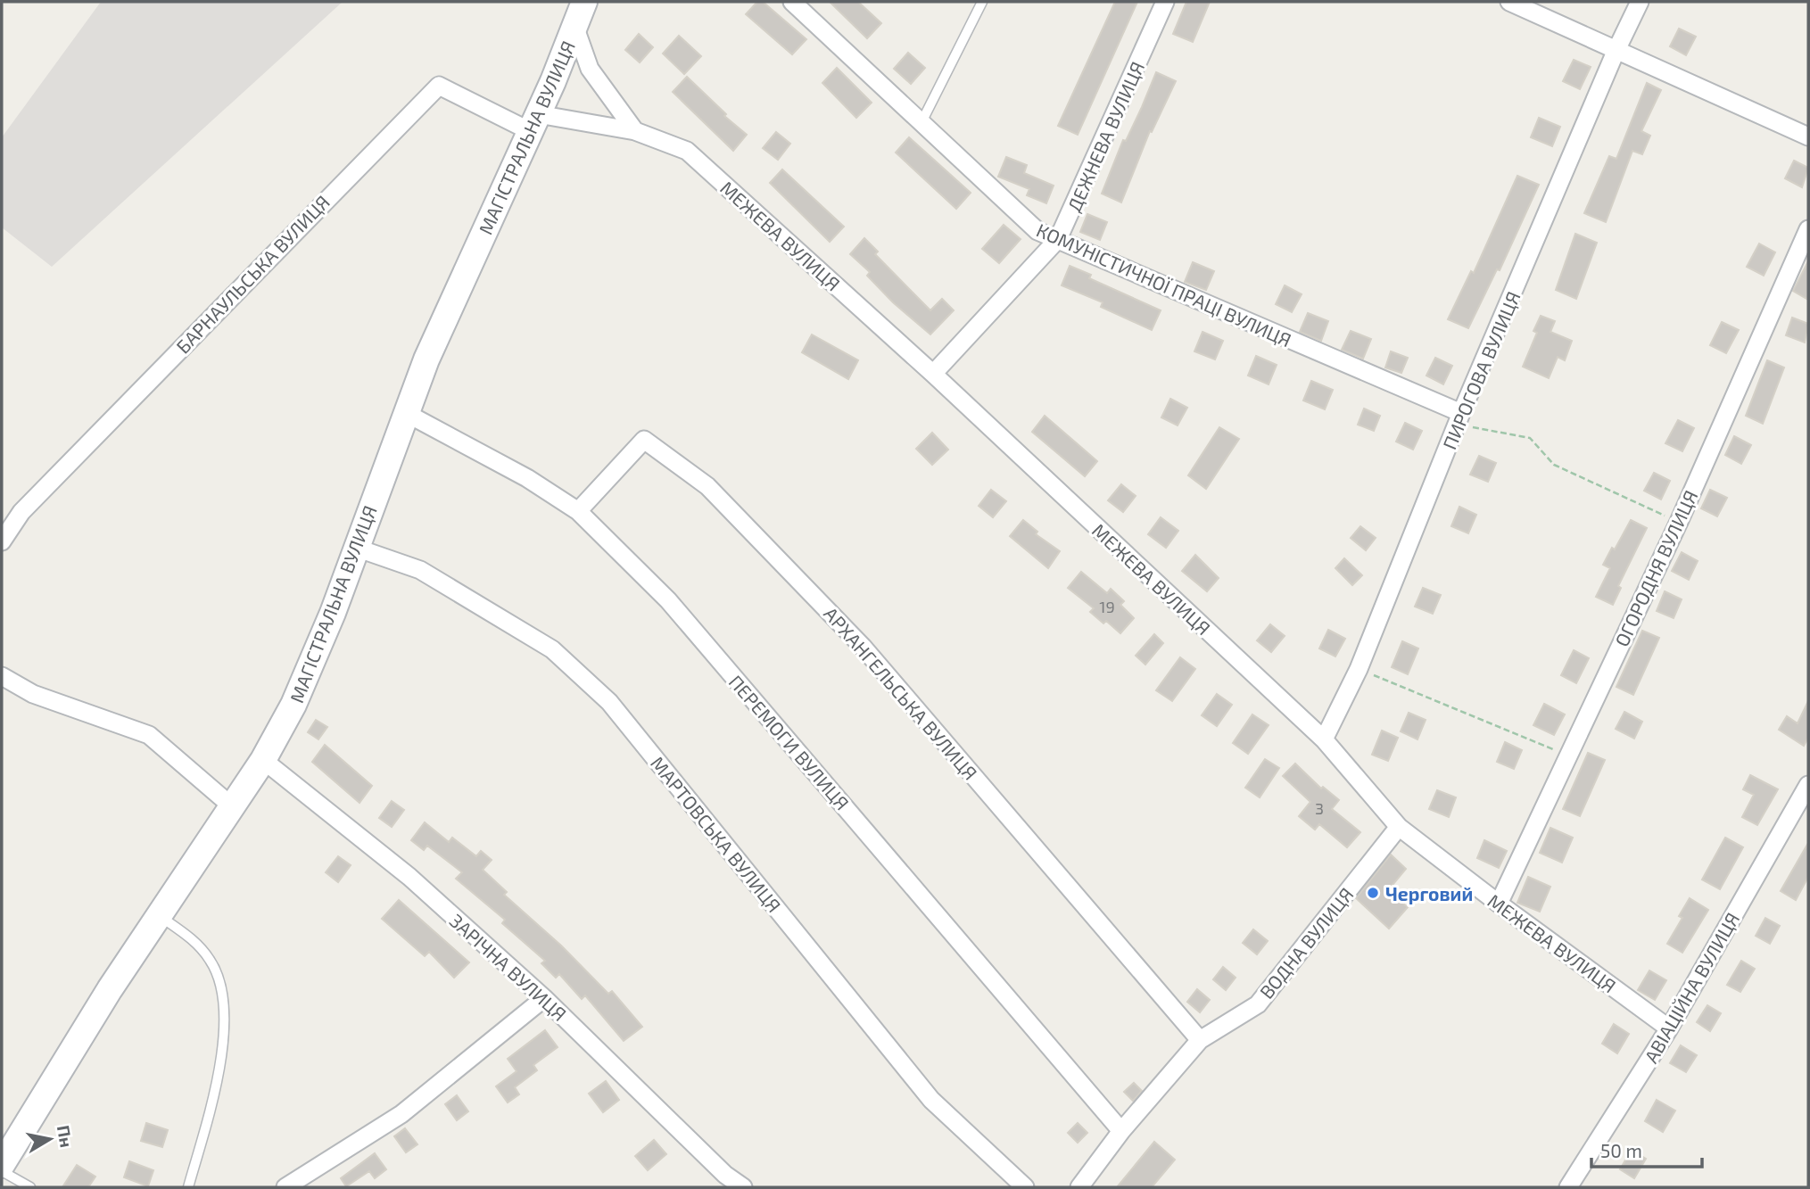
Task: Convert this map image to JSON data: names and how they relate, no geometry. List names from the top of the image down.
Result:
{
  "streets": {
    "main road": ["МАГІСТРАЛЬНА ВУЛИЦЯ"],
    "street": [
      "ДЕЖНЕВА ВУЛИЦЯ",
      "МЕЖЕВА ВУЛИЦЯ",
      "БАРНАУЛЬСЬКА ВУЛИЦЯ",
      "КОМУНІСТИЧНОЇ ПРАЦІ ВУЛИЦЯ",
      "ПИРОГОВА ВУЛИЦЯ",
      "ОГОРОДНЯ ВУЛИЦЯ",
      "АРХАНГЕЛЬСЬКА ВУЛИЦЯ",
      "ПЕРЕМОГИ ВУЛИЦЯ",
      "МАРТОВСЬКА ВУЛИЦЯ",
      "ВОДНА ВУЛИЦЯ",
      "ЗАРІЧНА ВУЛИЦЯ",
      "АВІАЦІЙНА ВУЛИЦЯ"
    ]
  },
  "crossings": [
    ["ДЕЖНЕВА ВУЛИЦЯ", "МЕЖЕВА ВУЛИЦЯ"],
    ["ДЕЖНЕВА ВУЛИЦЯ", "КОМУНІСТИЧНОЇ ПРАЦІ ВУЛИЦЯ"],
    ["МАГІСТРАЛЬНА ВУЛИЦЯ", "МЕЖЕВА ВУЛИЦЯ"],
    ["МАГІСТРАЛЬНА ВУЛИЦЯ", "БАРНАУЛЬСЬКА ВУЛИЦЯ"],
    ["МАГІСТРАЛЬНА ВУЛИЦЯ", "ПЕРЕМОГИ ВУЛИЦЯ"],
    ["МАГІСТРАЛЬНА ВУЛИЦЯ", "МАРТОВСЬКА ВУЛИЦЯ"],
    ["МАГІСТРАЛЬНА ВУЛИЦЯ", "ЗАРІЧНА ВУЛИЦЯ"],
    ["МЕЖЕВА ВУЛИЦЯ", "БАРНАУЛЬСЬКА ВУЛИЦЯ"],
    ["МЕЖЕВА ВУЛИЦЯ", "ПИРОГОВА ВУЛИЦЯ"],
    ["МЕЖЕВА ВУЛИЦЯ", "ОГОРОДНЯ ВУЛИЦЯ"],
    ["МЕЖЕВА ВУЛИЦЯ", "ВОДНА ВУЛИЦЯ"],
    ["МЕЖЕВА ВУЛИЦЯ", "АВІАЦІЙНА ВУЛИЦЯ"],
    ["КОМУНІСТИЧНОЇ ПРАЦІ ВУЛИЦЯ", "ПИРОГОВА ВУЛИЦЯ"],
    ["АРХАНГЕЛЬСЬКА ВУЛИЦЯ", "ПЕРЕМОГИ ВУЛИЦЯ"],
    ["АРХАНГЕЛЬСЬКА ВУЛИЦЯ", "ВОДНА ВУЛИЦЯ"],
    ["ПЕРЕМОГИ ВУЛИЦЯ", "ВОДНА ВУЛИЦЯ"]
  ],
  "places": ["Черговий"],
  "house_numbers": ["19", "3"],
  "scale_bar": "50 m",
  "north": "right"
}
